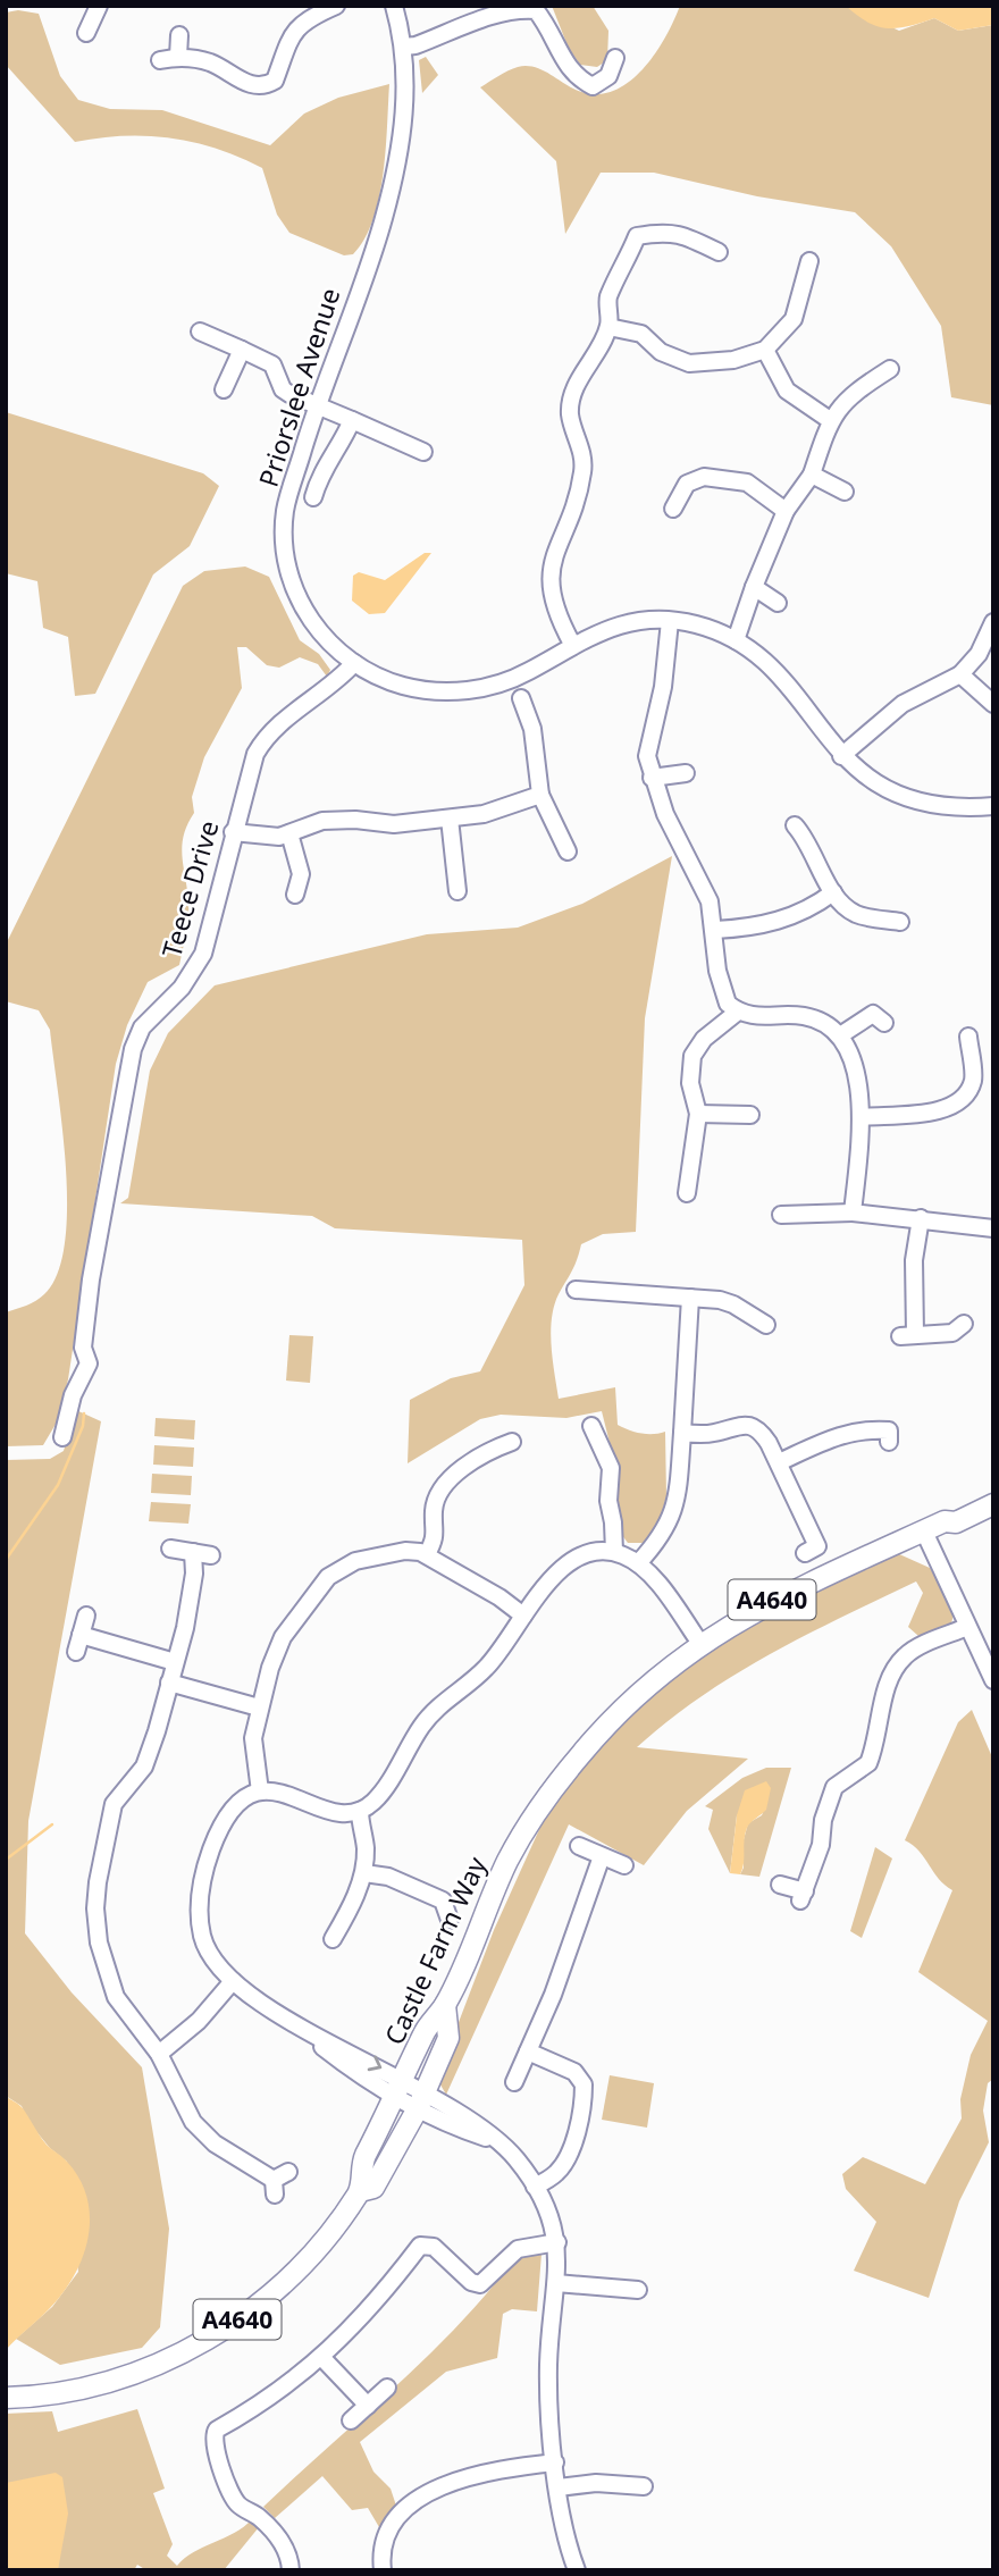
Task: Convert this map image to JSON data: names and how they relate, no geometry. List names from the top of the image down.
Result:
{
  "streets": {
    "main road": ["A4640", "Castle Farm Way"],
    "street": ["Priorslee Avenue", "Teece Drive"]
  },
  "crossings": [
    ["Priorslee Avenue", "Teece Drive"]
  ]
}
